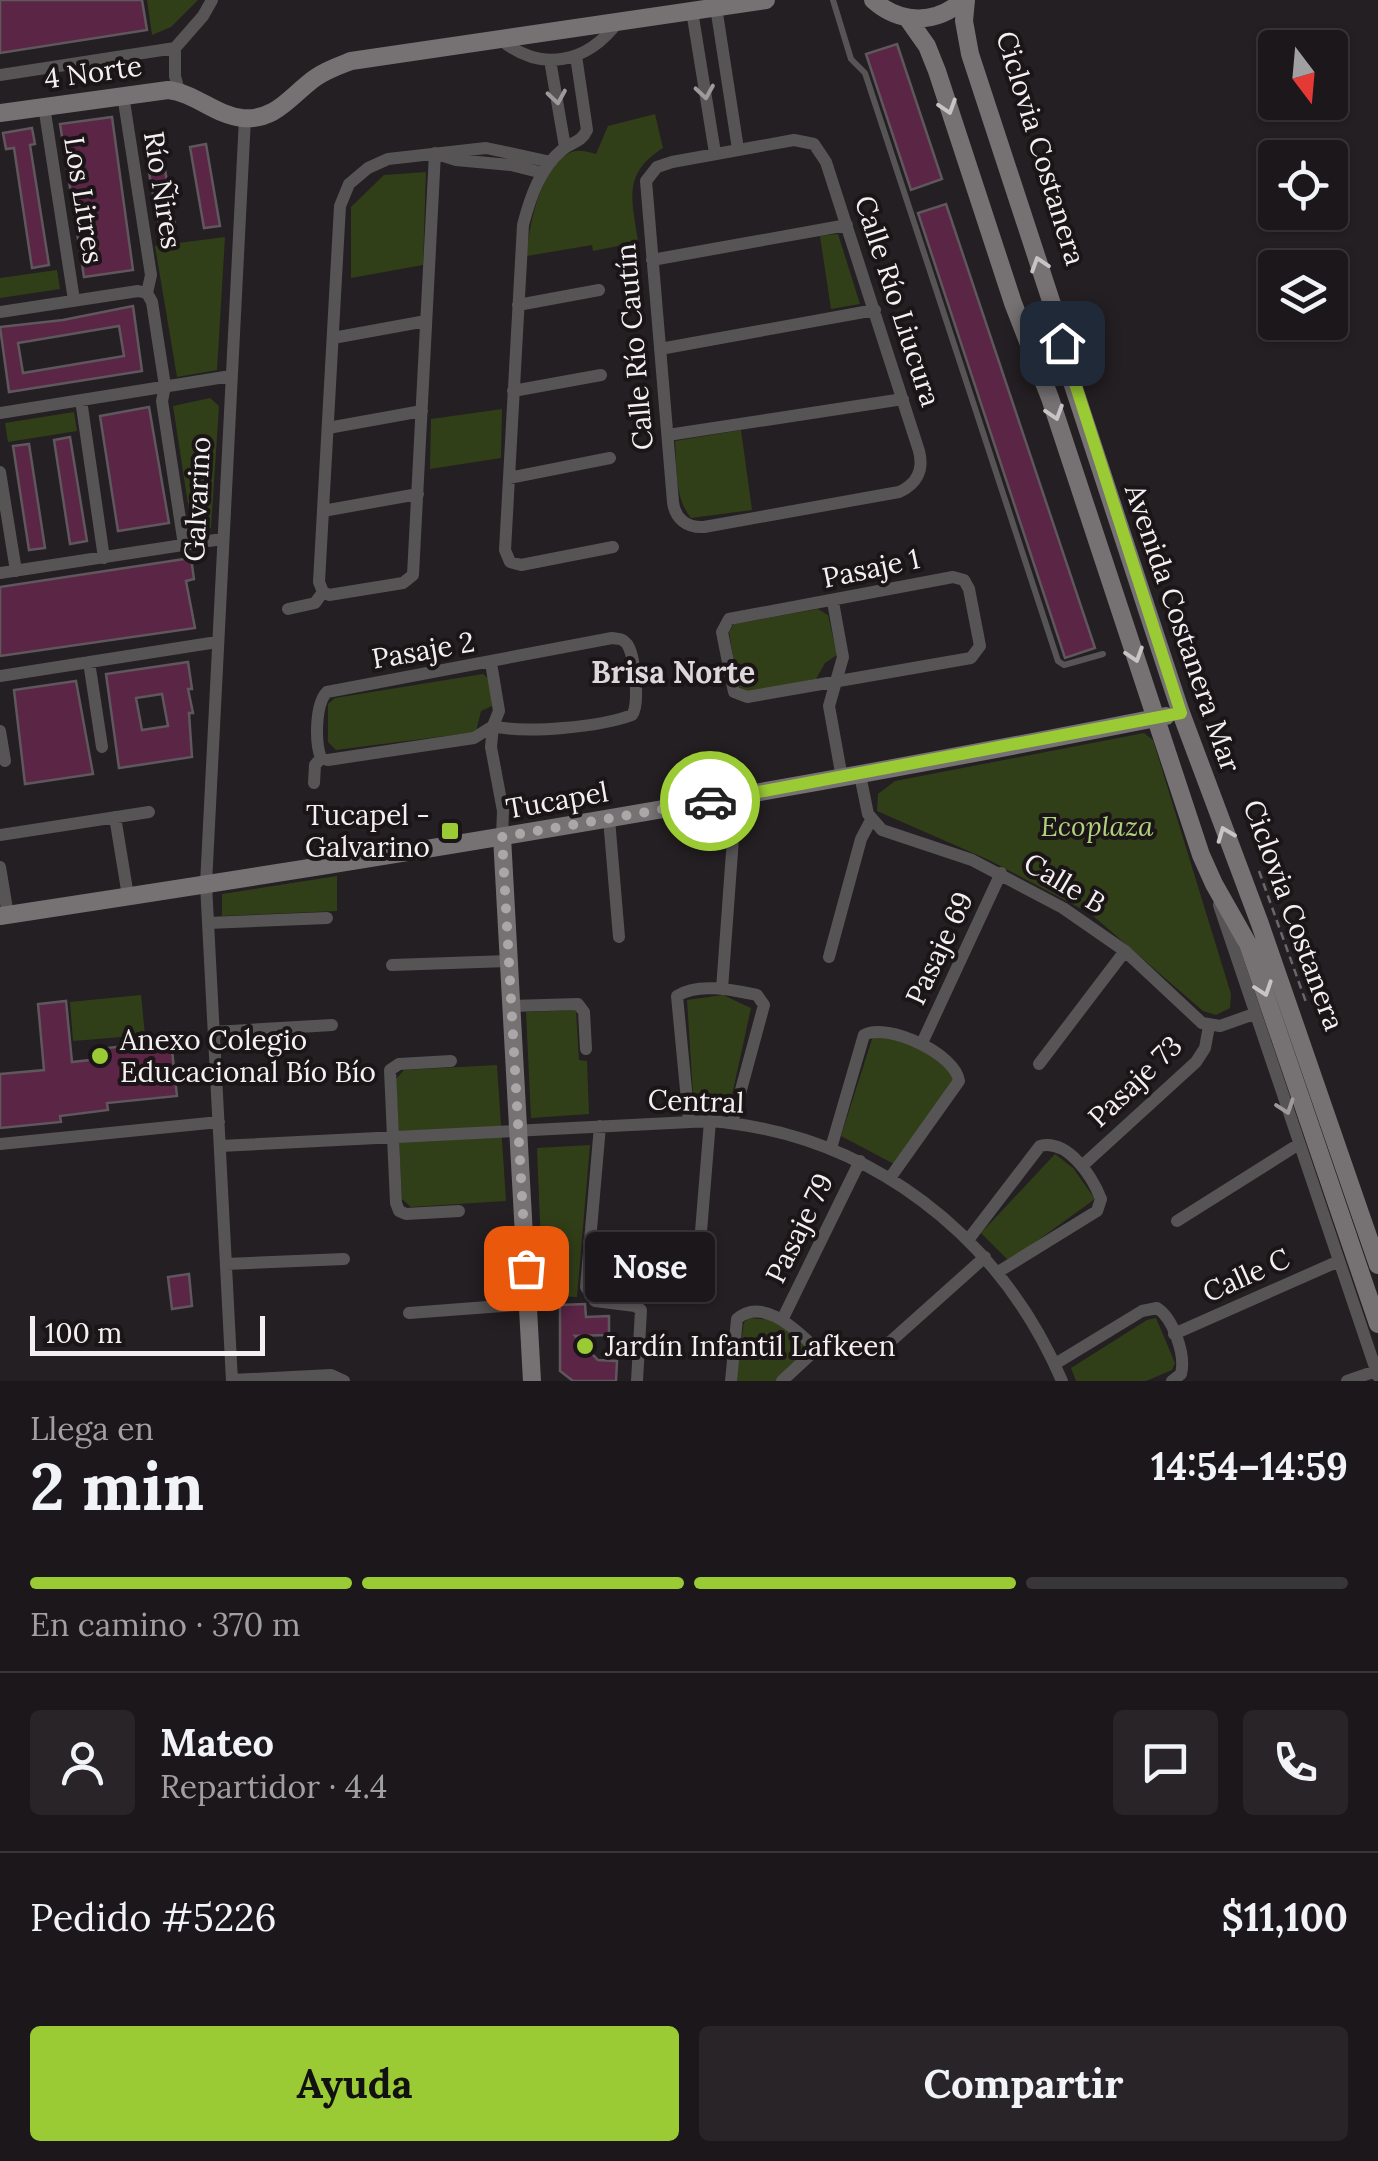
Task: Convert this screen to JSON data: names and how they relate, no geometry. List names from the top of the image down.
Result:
{
  "streets": {
    "main road": ["4 Norte", "Avenida Costanera Mar", "Tucapel"],
    "street": [
      "Río Ñires",
      "Los Litres",
      "Calle Río Liucura",
      "Calle Río Cautín",
      "Galvarino",
      "Pasaje 1",
      "Pasaje 2",
      "Calle B",
      "Pasaje 69",
      "Pasaje 73",
      "Central",
      "Pasaje 79",
      "Calle C"
    ],
    "path": ["Ciclovia Costanera"]
  },
  "crossings": [
    ["4 Norte", "Río Ñires"],
    ["4 Norte", "Los Litres"],
    ["4 Norte", "Galvarino"],
    ["Calle Río Liucura", "Calle Río Cautín"],
    ["Galvarino", "Tucapel"],
    ["Galvarino", "Central"],
    ["Avenida Costanera Mar", "Tucapel"],
    ["Avenida Costanera Mar", "Calle C"],
    ["Calle B", "Pasaje 69"],
    ["Calle B", "Pasaje 73"],
    ["Central", "Pasaje 79"]
  ],
  "districts": ["Brisa Norte"],
  "parks": ["Ecoplaza"],
  "places": {
    "transit": ["Tucapel - Galvarino"],
    "other": ["Anexo Colegio Educacional Bío Bío", "Nose", "Jardín Infantil Lafkeen"]
  },
  "scale_bar": "100 m",
  "north": "bottom",
  "page": {
    "bubble": "Nose",
    "scale": "100 m",
    "heading": ["2 min", "Llega en", "14:54–14:59"],
    "panel": [
      "Mateo",
      "Repartidor · 4.4",
      "Pedido #5226",
      "$11,100"
    ],
    "bar": "En camino · 370 m",
    "buttons": ["Ayuda", "Compartir"]
  }
}
